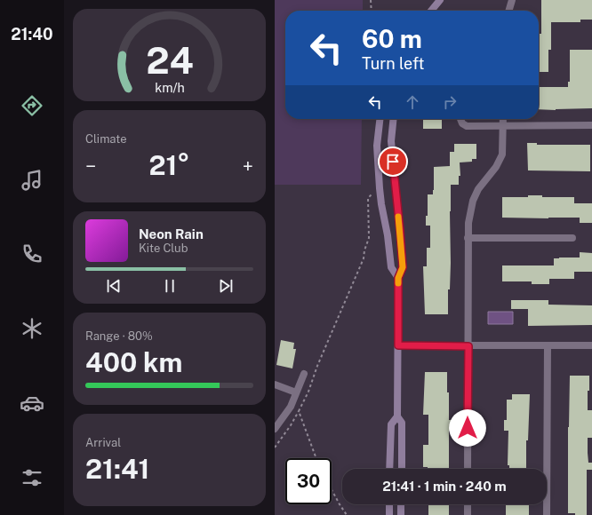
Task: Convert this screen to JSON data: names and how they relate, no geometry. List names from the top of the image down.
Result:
{
  "page": {
    "tabs": "21:40",
    "turn": ["60 m", "Turn left"],
    "tile": [
      "Climate",
      ["Range · 80%", "400 km"],
      ["Arrival", "21:41"]
    ],
    "heat": ["−", "21°", "+"],
    "song": ["Neon Rain", "Kite Club"],
    "limit": "30",
    "trip": "21:41 · 1 min · 240 m",
    "gauge": ["24", "km/h"]
  }
}
